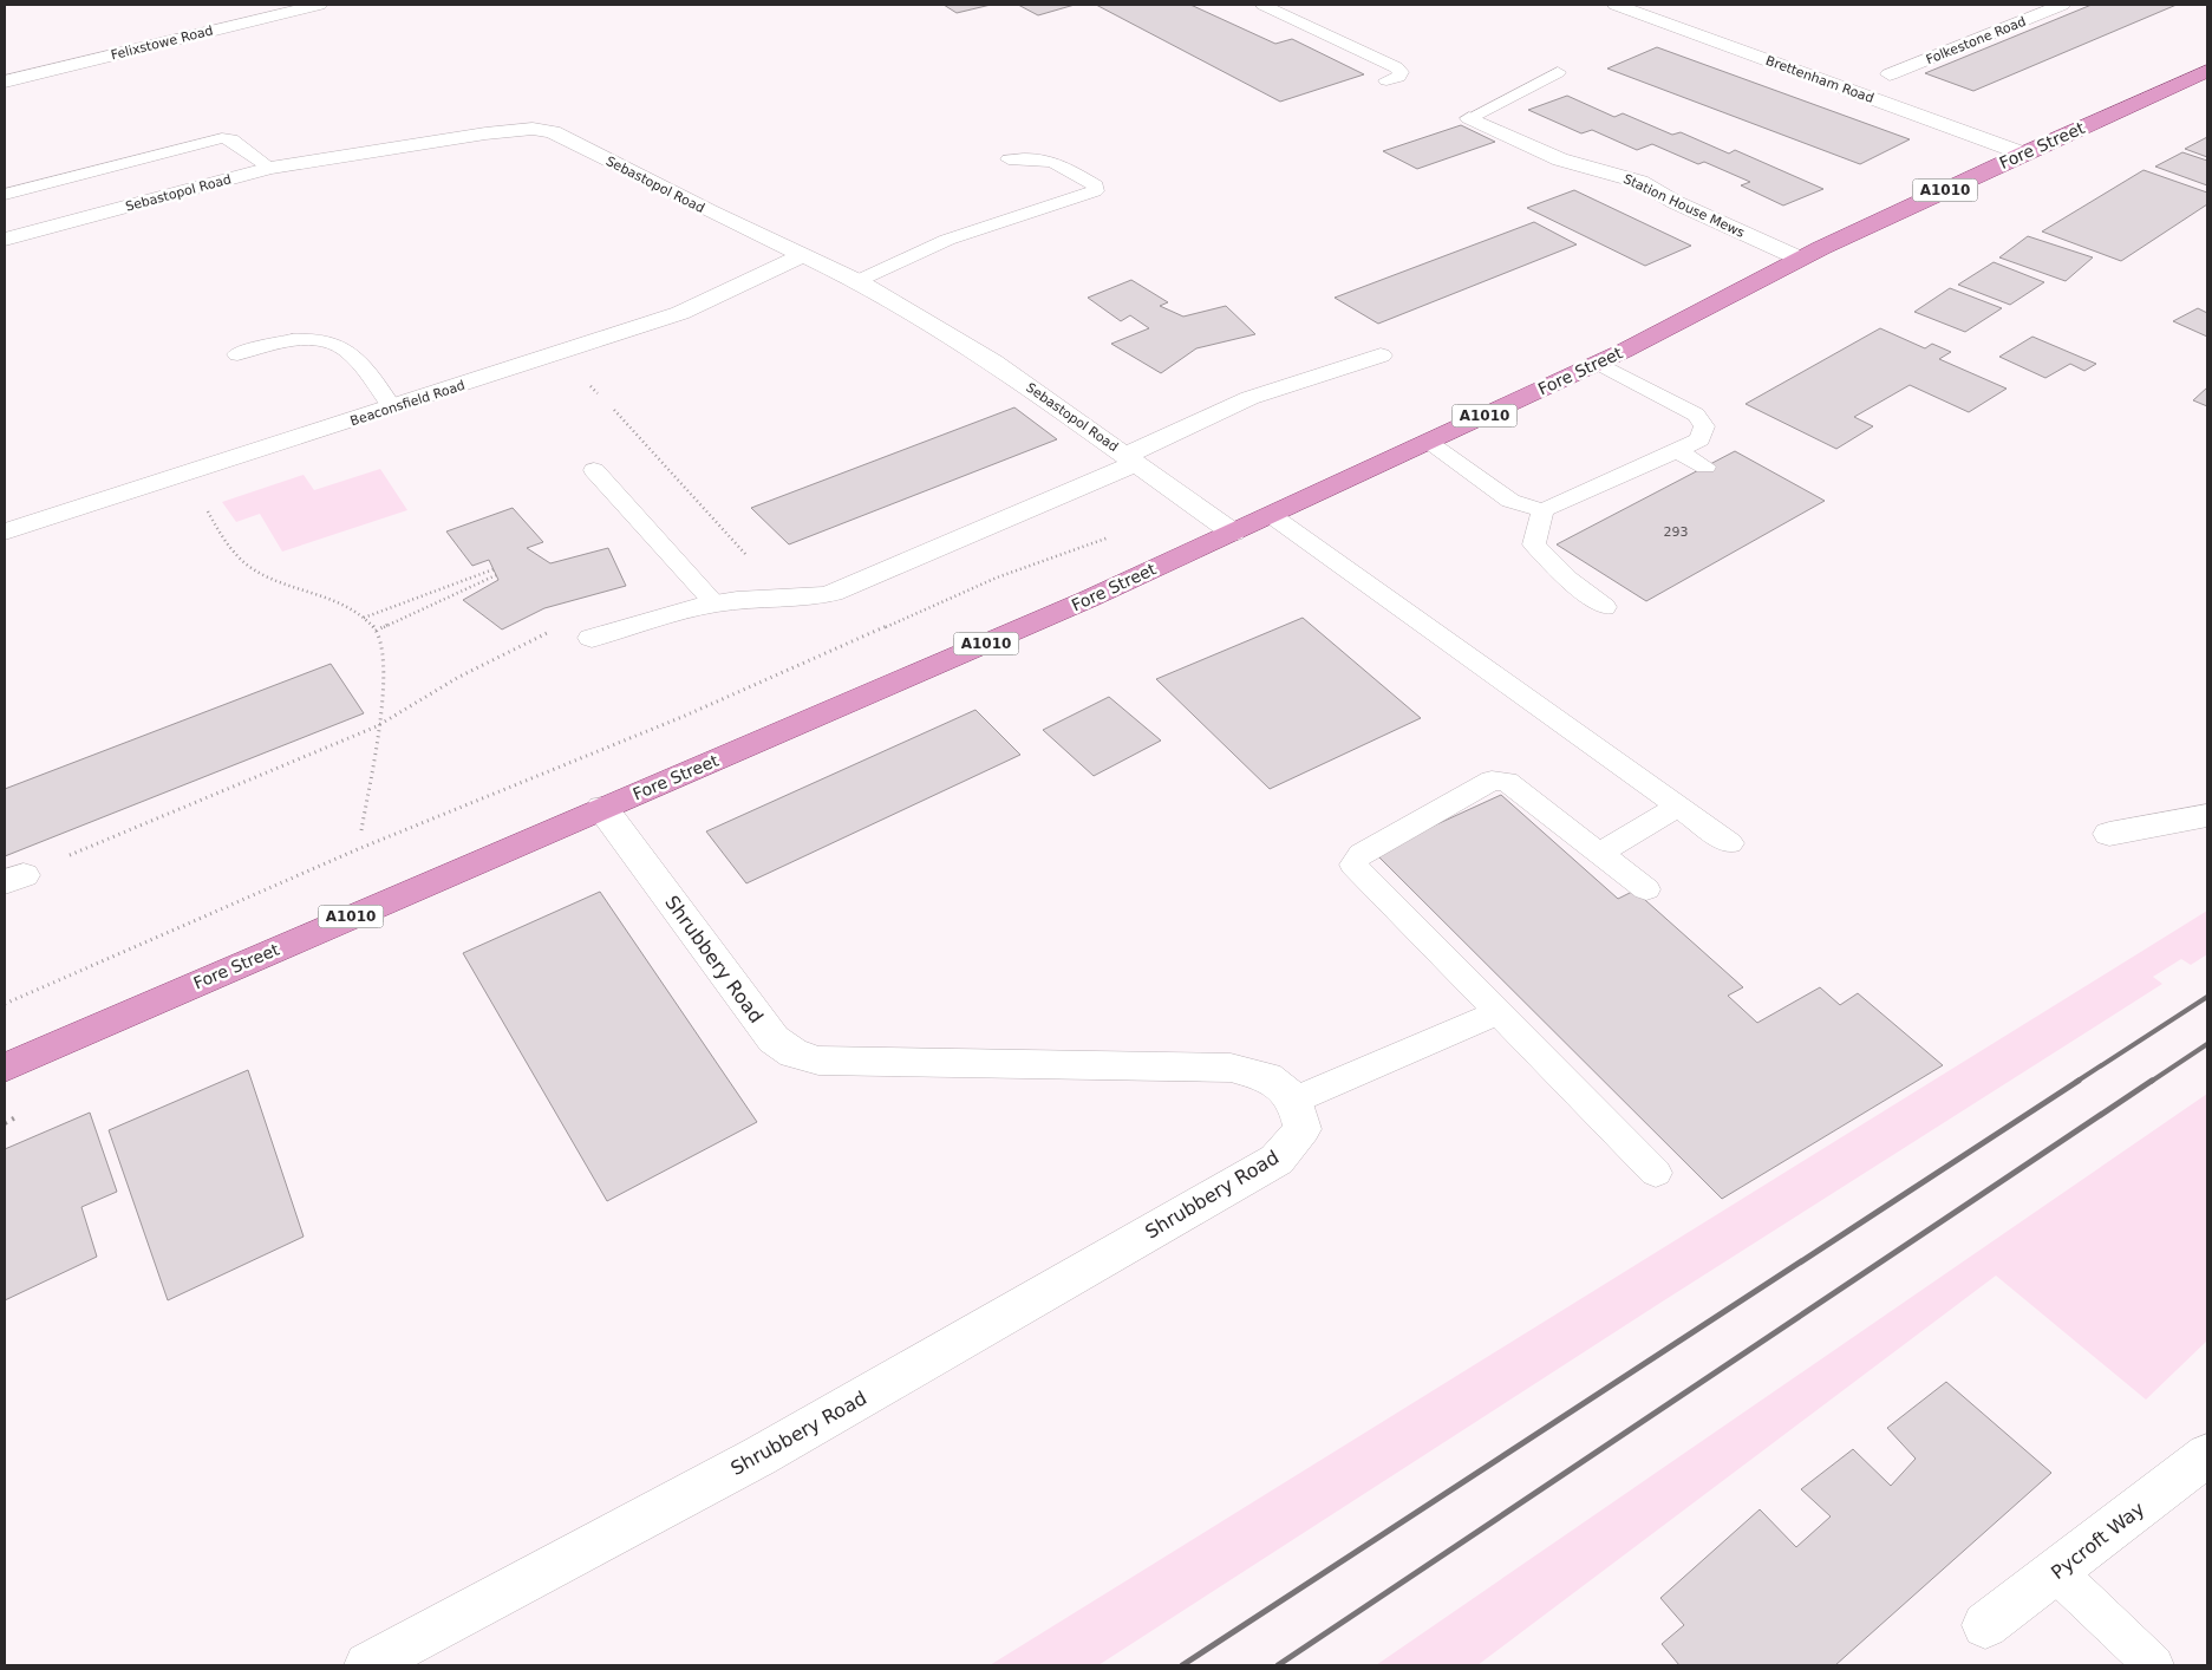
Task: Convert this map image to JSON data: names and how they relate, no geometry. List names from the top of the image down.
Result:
{
  "streets": {
    "main road": ["Fore Street", "A1010"],
    "street": [
      "Folkestone Road",
      "Felixstowe Road",
      "Brettenham Road",
      "Sebastopol Road",
      "Station House Mews",
      "Beaconsfield Road",
      "Shrubbery Road",
      "Pycroft Way"
    ]
  },
  "crossings": [
    ["Brettenham Road", "Fore Street"],
    ["Fore Street", "Sebastopol Road"],
    ["Fore Street", "Station House Mews"],
    ["Fore Street", "Shrubbery Road"],
    ["Sebastopol Road", "Beaconsfield Road"]
  ],
  "house_numbers": ["293"]
}
